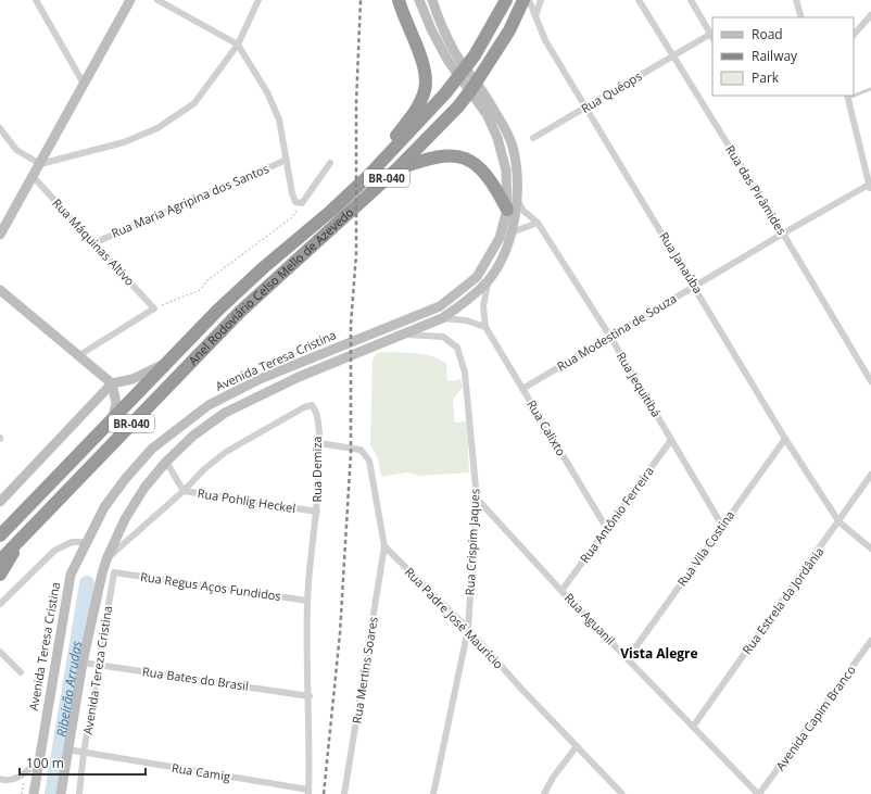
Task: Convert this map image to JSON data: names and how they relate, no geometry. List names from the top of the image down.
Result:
{
  "streets": {
    "highway": ["BR-040", "Anel Rodoviário Celso Mello de Azevedo"],
    "main road": ["Avenida Teresa Cristina"],
    "street": [
      "Rua Quéops",
      "Rua das Pirâmides",
      "Rua Maria Agripina dos Santos",
      "Rua Máquinas Altivo",
      "Rua Janaúba",
      "Rua Modestina de Souza",
      "Rua Jequitibá",
      "Rua Calixto",
      "Rua Demiza",
      "Rua Pohlig Heckel",
      "Rua Antônio Ferreira",
      "Rua Crispim Jaques",
      "Rua Vila Costina",
      "Rua Regus Aços Fundidos",
      "Rua Estrela da Jordânia",
      "Rua Padre José Maurício",
      "Rua Aguanil",
      "Avenida Tereza Cristina",
      "Rua Mertins Soares",
      "Rua Bates do Brasil",
      "Avenida Capim Branco",
      "Rua Camig"
    ]
  },
  "crossings": [
    ["Rua Quéops", "Rua das Pirâmides"],
    ["Rua Quéops", "Rua Janaúba"],
    ["Rua das Pirâmides", "Rua Modestina de Souza"],
    ["Rua Maria Agripina dos Santos", "Rua Máquinas Altivo"],
    ["Rua Janaúba", "Rua Modestina de Souza"],
    ["Rua Janaúba", "Rua Vila Costina"],
    ["Rua Janaúba", "Rua Estrela da Jordânia"],
    ["Rua Modestina de Souza", "Rua Jequitibá"],
    ["Rua Modestina de Souza", "Rua Calixto"],
    ["Avenida Teresa Cristina", "Rua Jequitibá"],
    ["Avenida Teresa Cristina", "Rua Calixto"],
    ["Avenida Teresa Cristina", "Rua Demiza"],
    ["Avenida Teresa Cristina", "Rua Pohlig Heckel"],
    ["Avenida Teresa Cristina", "Rua Crispim Jaques"],
    ["Avenida Teresa Cristina", "Rua Bates do Brasil"],
    ["Avenida Teresa Cristina", "Rua Camig"],
    ["Rua Jequitibá", "Rua Antônio Ferreira"],
    ["Rua Jequitibá", "Rua Vila Costina"],
    ["Rua Calixto", "Rua Antônio Ferreira"],
    ["Rua Demiza", "Rua Pohlig Heckel"],
    ["Rua Demiza", "Rua Regus Aços Fundidos"],
    ["Rua Demiza", "Rua Bates do Brasil"],
    ["Rua Demiza", "Rua Camig"],
    ["Rua Antônio Ferreira", "Rua Aguanil"],
    ["Rua Crispim Jaques", "Rua Padre José Maurício"],
    ["Rua Crispim Jaques", "Rua Aguanil"],
    ["Rua Vila Costina", "Rua Aguanil"],
    ["Rua Regus Aços Fundidos", "Avenida Tereza Cristina"],
    ["Rua Estrela da Jordânia", "Rua Aguanil"],
    ["Rua Padre José Maurício", "Rua Mertins Soares"],
    ["Rua Aguanil", "Avenida Capim Branco"],
    ["Avenida Tereza Cristina", "Rua Bates do Brasil"],
    ["Avenida Tereza Cristina", "Rua Camig"]
  ],
  "districts": ["Vista Alegre"],
  "water": ["Ribeirão Arrudas"],
  "legend": ["Road", "Railway", "Park"],
  "scale_bar": "100 m"
}
